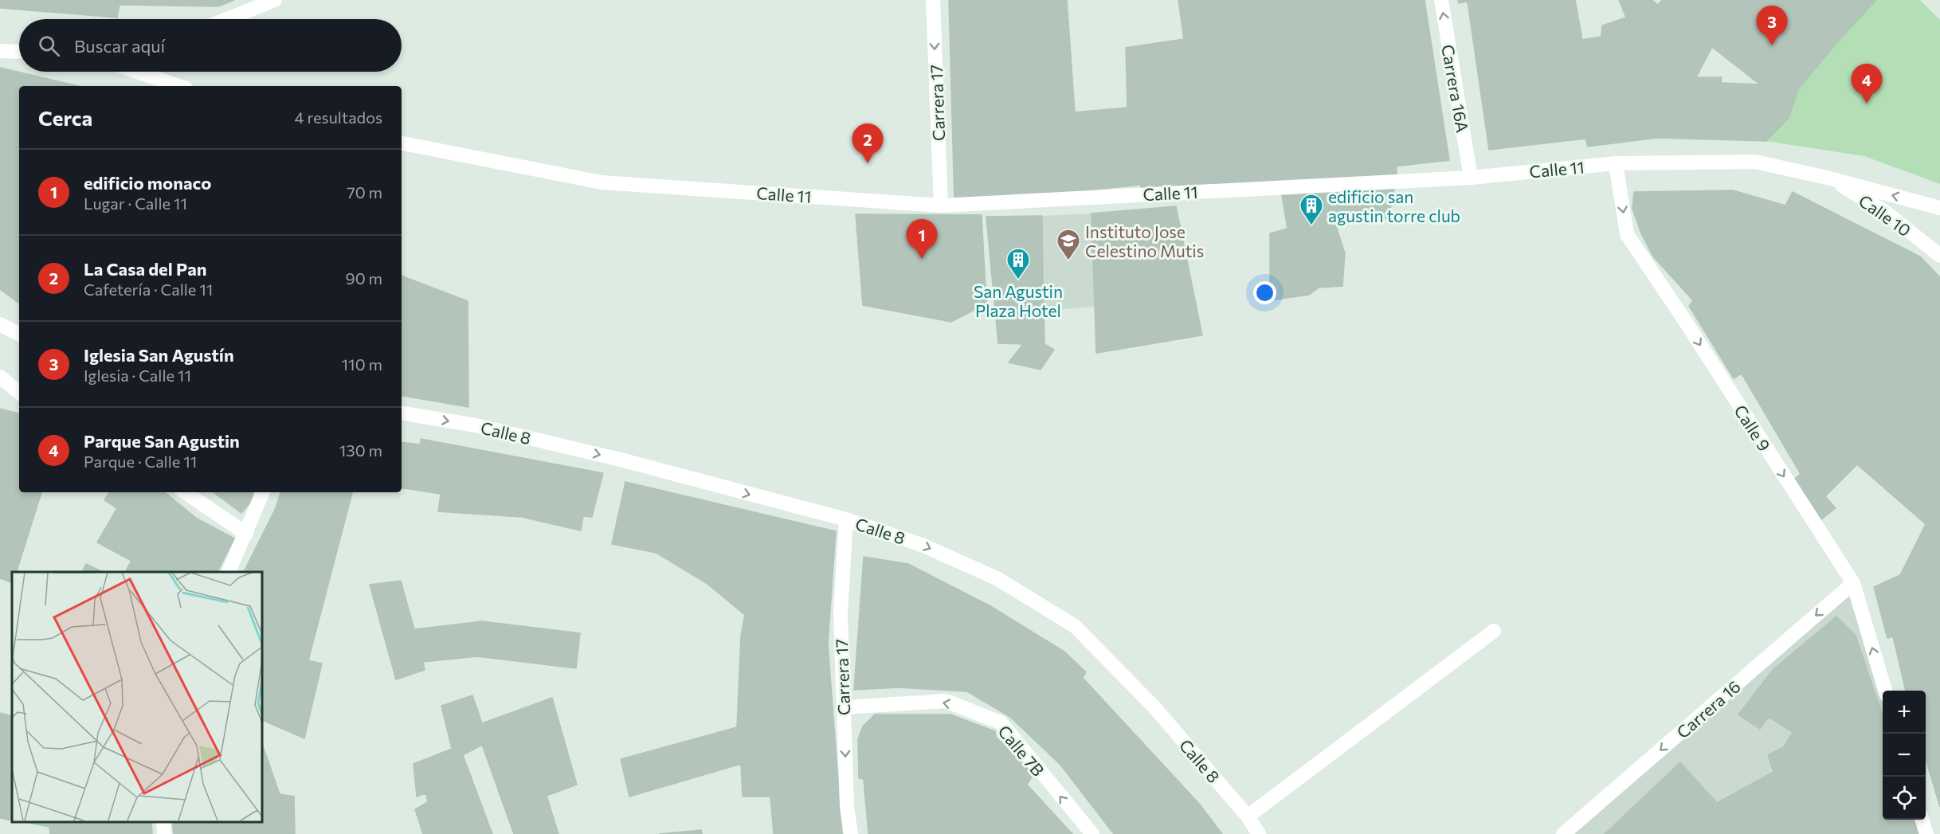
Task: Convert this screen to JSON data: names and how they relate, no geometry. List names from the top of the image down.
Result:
{
  "streets": {
    "street": [
      "Carrera 16A",
      "Carrera 17",
      "Calle 11",
      "Calle 10",
      "Calle 9",
      "Calle 8",
      "Carrera 16",
      "Calle 7B"
    ]
  },
  "crossings": [
    ["Carrera 16A", "Calle 11"],
    ["Carrera 17", "Calle 11"],
    ["Carrera 17", "Calle 8"],
    ["Carrera 17", "Calle 7B"],
    ["Calle 11", "Calle 10"],
    ["Calle 11", "Calle 9"],
    ["Calle 9", "Carrera 16"]
  ],
  "one_way": [
    "Carrera 16A",
    "Carrera 17",
    "Calle 8",
    "Carrera 16",
    "Calle 7B"
  ],
  "places": {
    "building": ["edificio san agustin torre club", "San Agustin Plaza Hotel"],
    "school or university": ["Instituto Jose Celestino Mutis"]
  },
  "page": {
    "pins": [
      "3",
      "4",
      "2",
      "1"
    ],
    "search": "Buscar aquí",
    "heading": ["Cerca", "4 resultados"],
    "list": [
      {
        "mark": "1",
        "name": "edificio monaco",
        "note": "Lugar · Calle 11",
        "value": "70 m"
      },
      {
        "mark": "2",
        "name": "La Casa del Pan",
        "note": "Cafetería · Calle 11",
        "value": "90 m"
      },
      {
        "mark": "3",
        "name": "Iglesia San Agustín",
        "note": "Iglesia · Calle 11",
        "value": "110 m"
      },
      {
        "mark": "4",
        "name": "Parque San Agustin",
        "note": "Parque · Calle 11",
        "value": "130 m"
      }
    ],
    "map_buttons": ["+", "−"]
  }
}
